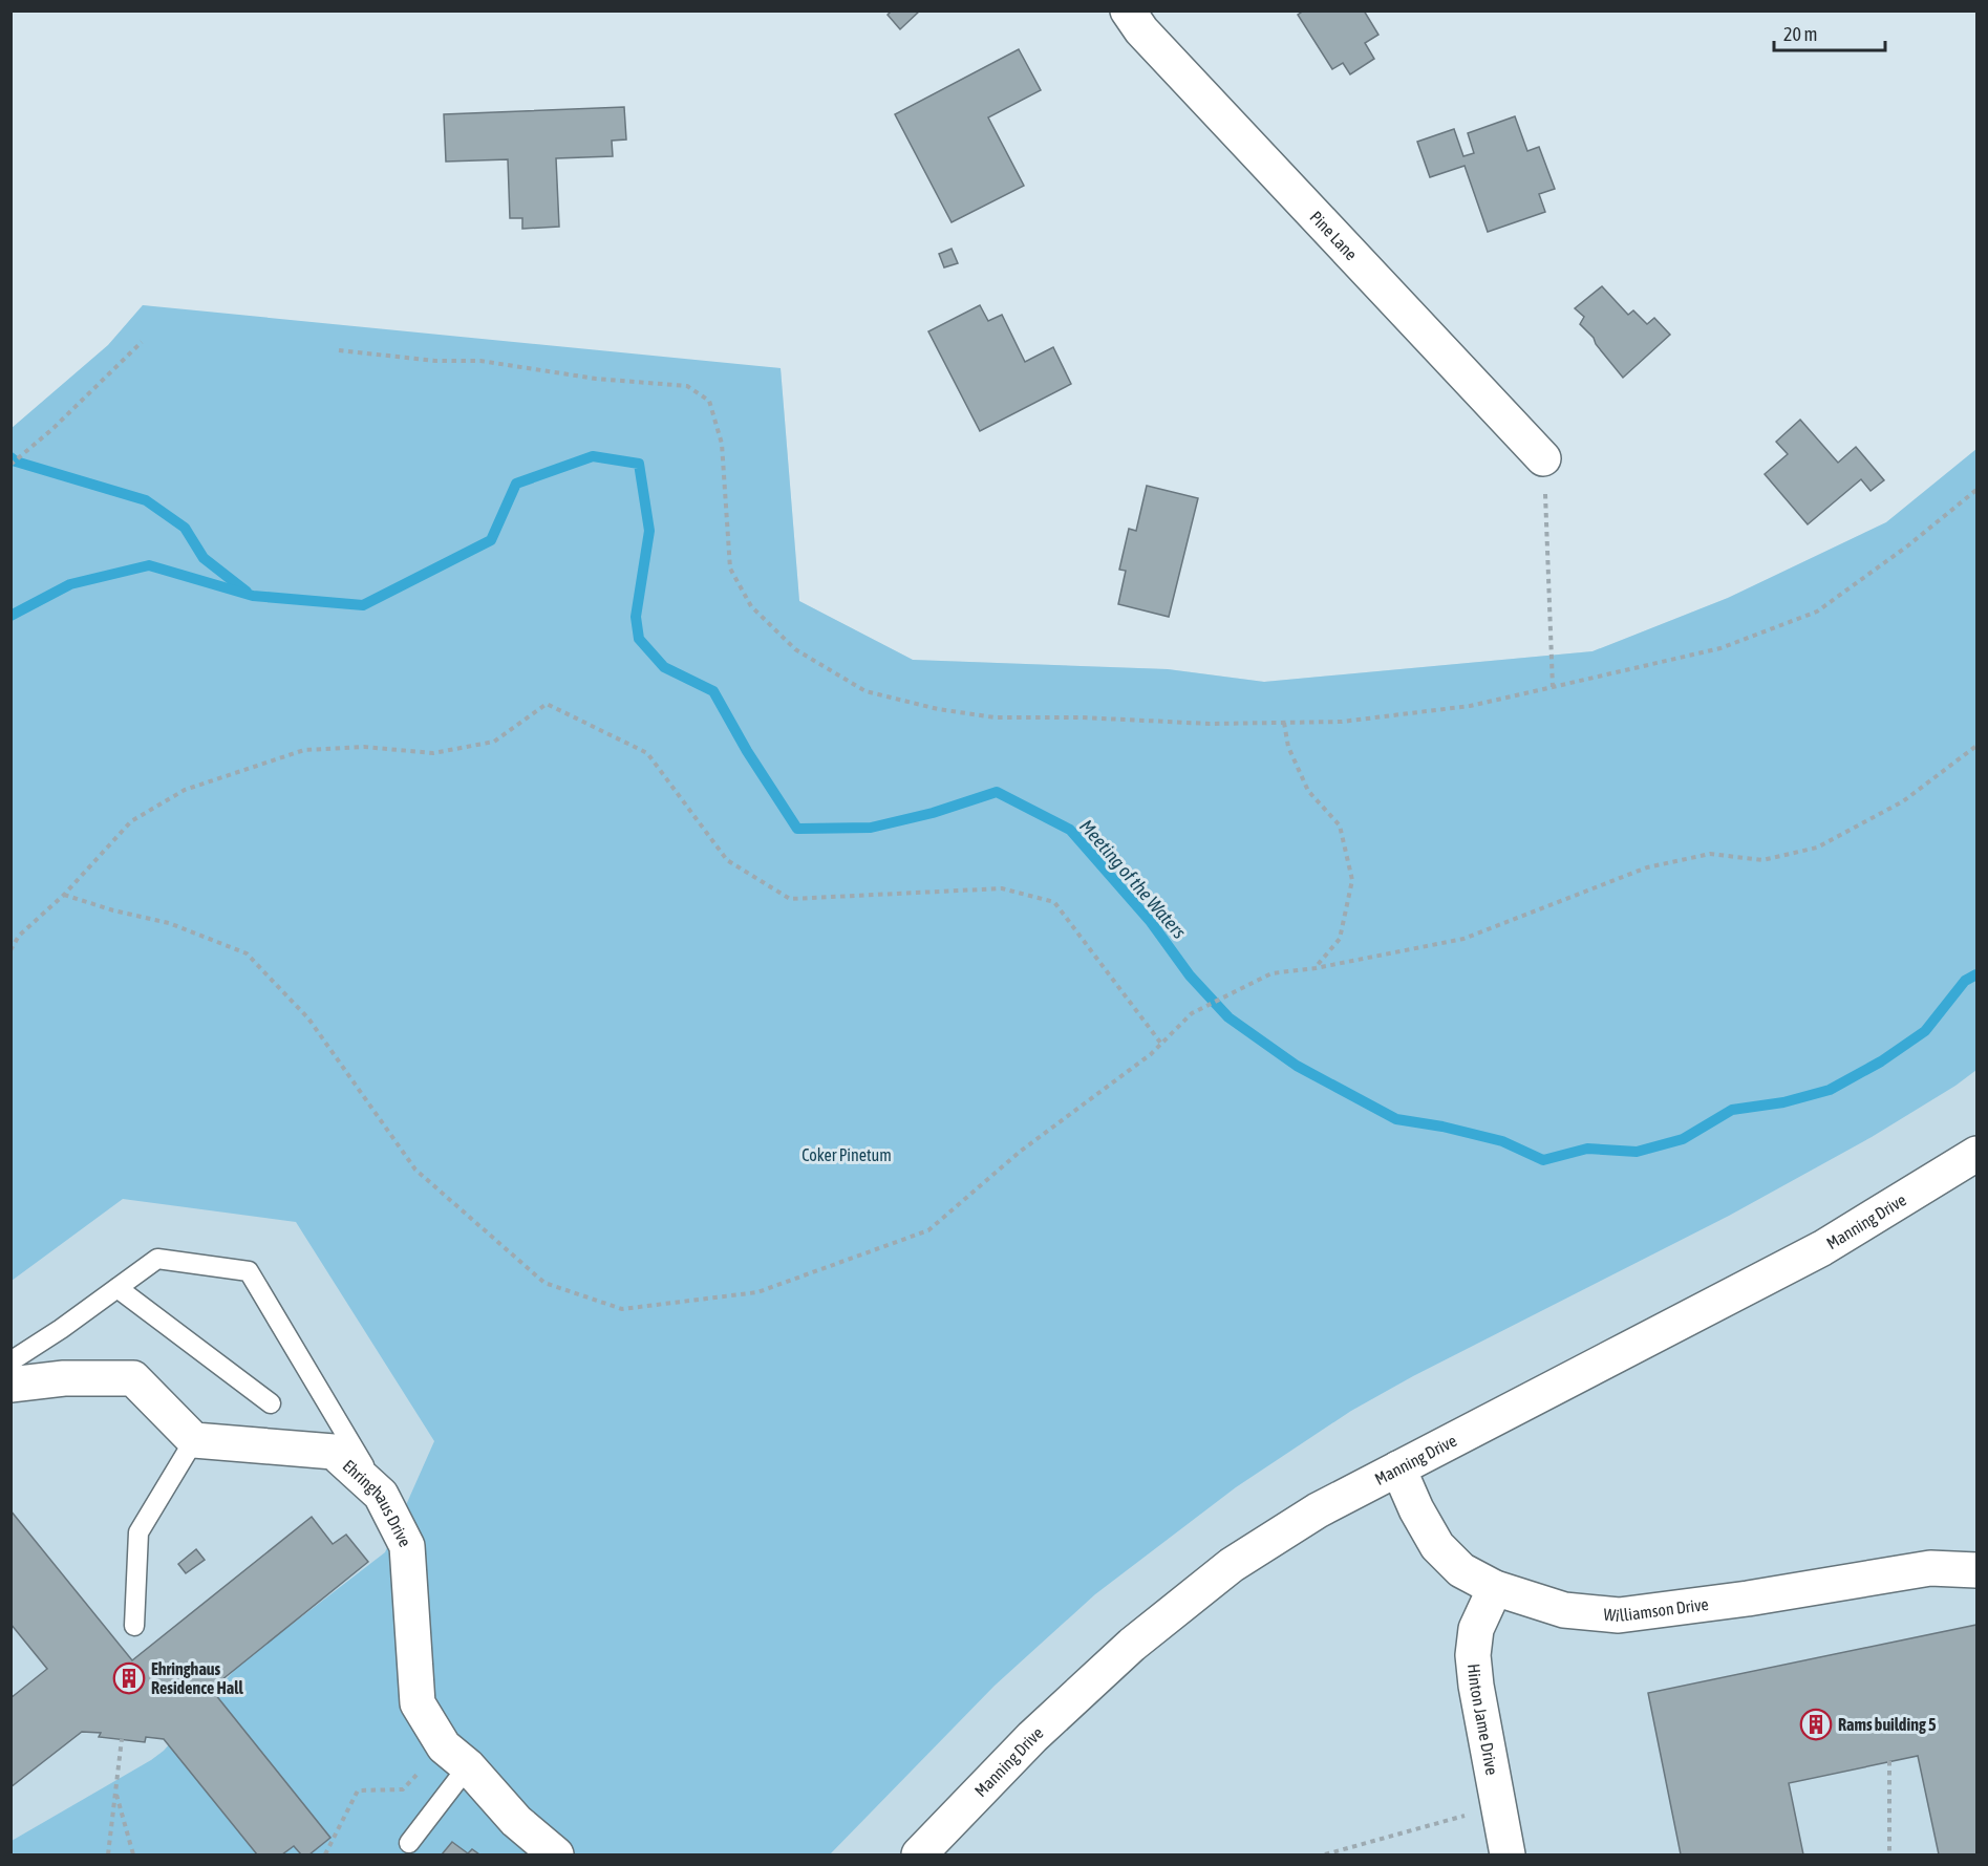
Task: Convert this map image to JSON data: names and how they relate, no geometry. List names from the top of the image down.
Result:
{
  "streets": {
    "street": [
      "Pine Lane",
      "Manning Drive",
      "Ehringhaus Drive",
      "Williamson Drive",
      "Hinton Jame Drive"
    ]
  },
  "crossings": [
    ["Manning Drive", "Williamson Drive"],
    ["Williamson Drive", "Hinton Jame Drive"]
  ],
  "water": ["Meeting of the Waters"],
  "parks": ["Coker Pinetum"],
  "places": {
    "building": ["Ehringhaus Residence Hall", "Rams building 5"]
  },
  "scale_bar": "20 m"
}
